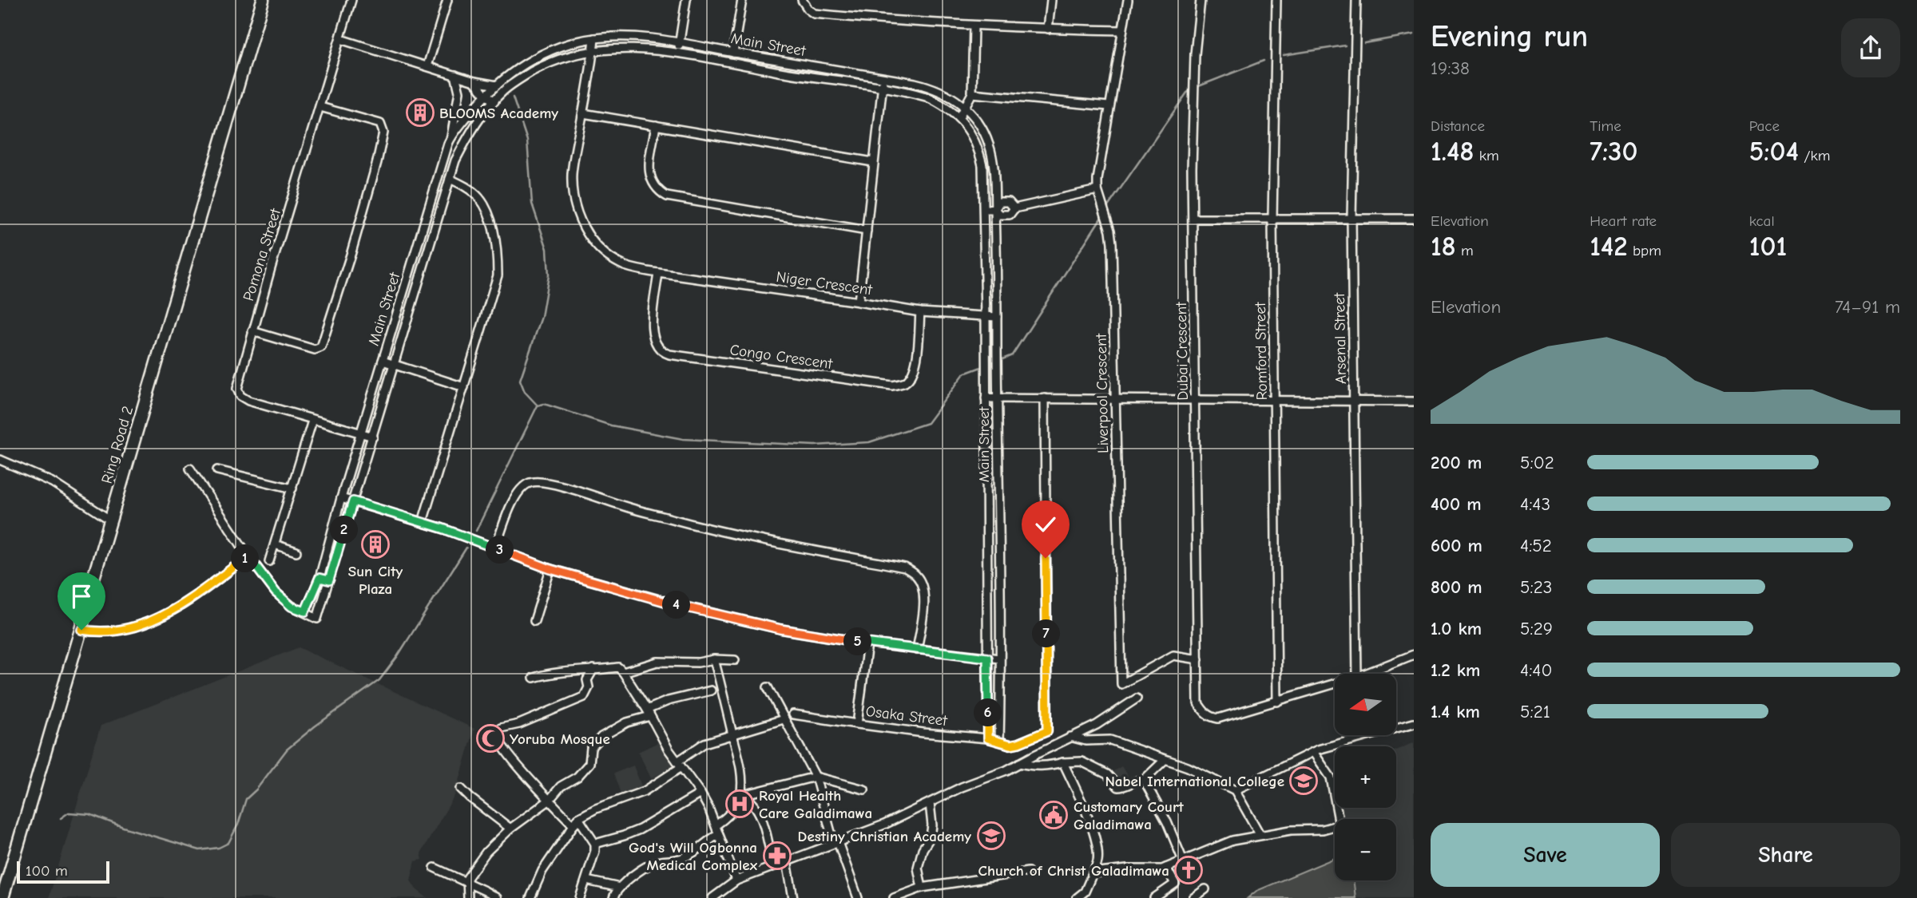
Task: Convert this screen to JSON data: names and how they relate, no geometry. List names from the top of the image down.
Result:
{
  "streets": {
    "main road": ["Ring Road 2"],
    "street": [
      "Main Street",
      "Pomona Street",
      "Niger Crescent",
      "Arsenal Street",
      "Dubai Crescent",
      "Romford Street",
      "Congo Crescent",
      "Liverpool Crescent",
      "Osaka Street"
    ]
  },
  "crossings": [
    ["Main Street", "Pomona Street"],
    ["Main Street", "Niger Crescent"],
    ["Main Street", "Osaka Street"],
    ["Niger Crescent", "Congo Crescent"],
    ["Dubai Crescent", "Romford Street"],
    ["Dubai Crescent", "Liverpool Crescent"]
  ],
  "places": {
    "building": ["BLOOMS Academy", "Sun City Plaza"],
    "mosque": ["Yoruba Mosque"],
    "school or university": ["Nabel International College", "Destiny Christian Academy"],
    "hospital": ["Royal Health Care Galadimawa"],
    "public building": ["Customary Court Galadimawa"],
    "pharmacy": ["God's Will Ogbonna Medical Complex"],
    "church": ["Church of Christ Galadimawa"]
  },
  "scale_bar": "100 m",
  "north": "left",
  "page": {
    "heading": ["Evening run", "19:38"],
    "stats": [
      ["Distance", "1.48 km"],
      ["Time", "7:30"],
      ["Pace", "5:04 /km"],
      ["Elevation", "18 m"],
      ["Heart rate", "142 bpm"],
      ["kcal", "101"]
    ],
    "chart": ["Elevation", "74–91 m"],
    "list": [
      {
        "name": "200 m",
        "note": "5:02"
      },
      {
        "name": "400 m",
        "note": "4:43"
      },
      {
        "name": "600 m",
        "note": "4:52"
      },
      {
        "name": "800 m",
        "note": "5:23"
      },
      {
        "name": "1.0 km",
        "note": "5:29"
      },
      {
        "name": "1.2 km",
        "note": "4:40"
      },
      {
        "name": "1.4 km",
        "note": "5:21"
      }
    ],
    "pins": [
      "2",
      "3",
      "1",
      "4",
      "7",
      "5",
      "6"
    ],
    "map_buttons": ["+", "−"],
    "buttons": ["Save", "Share"],
    "scale": "100 m"
  }
}
